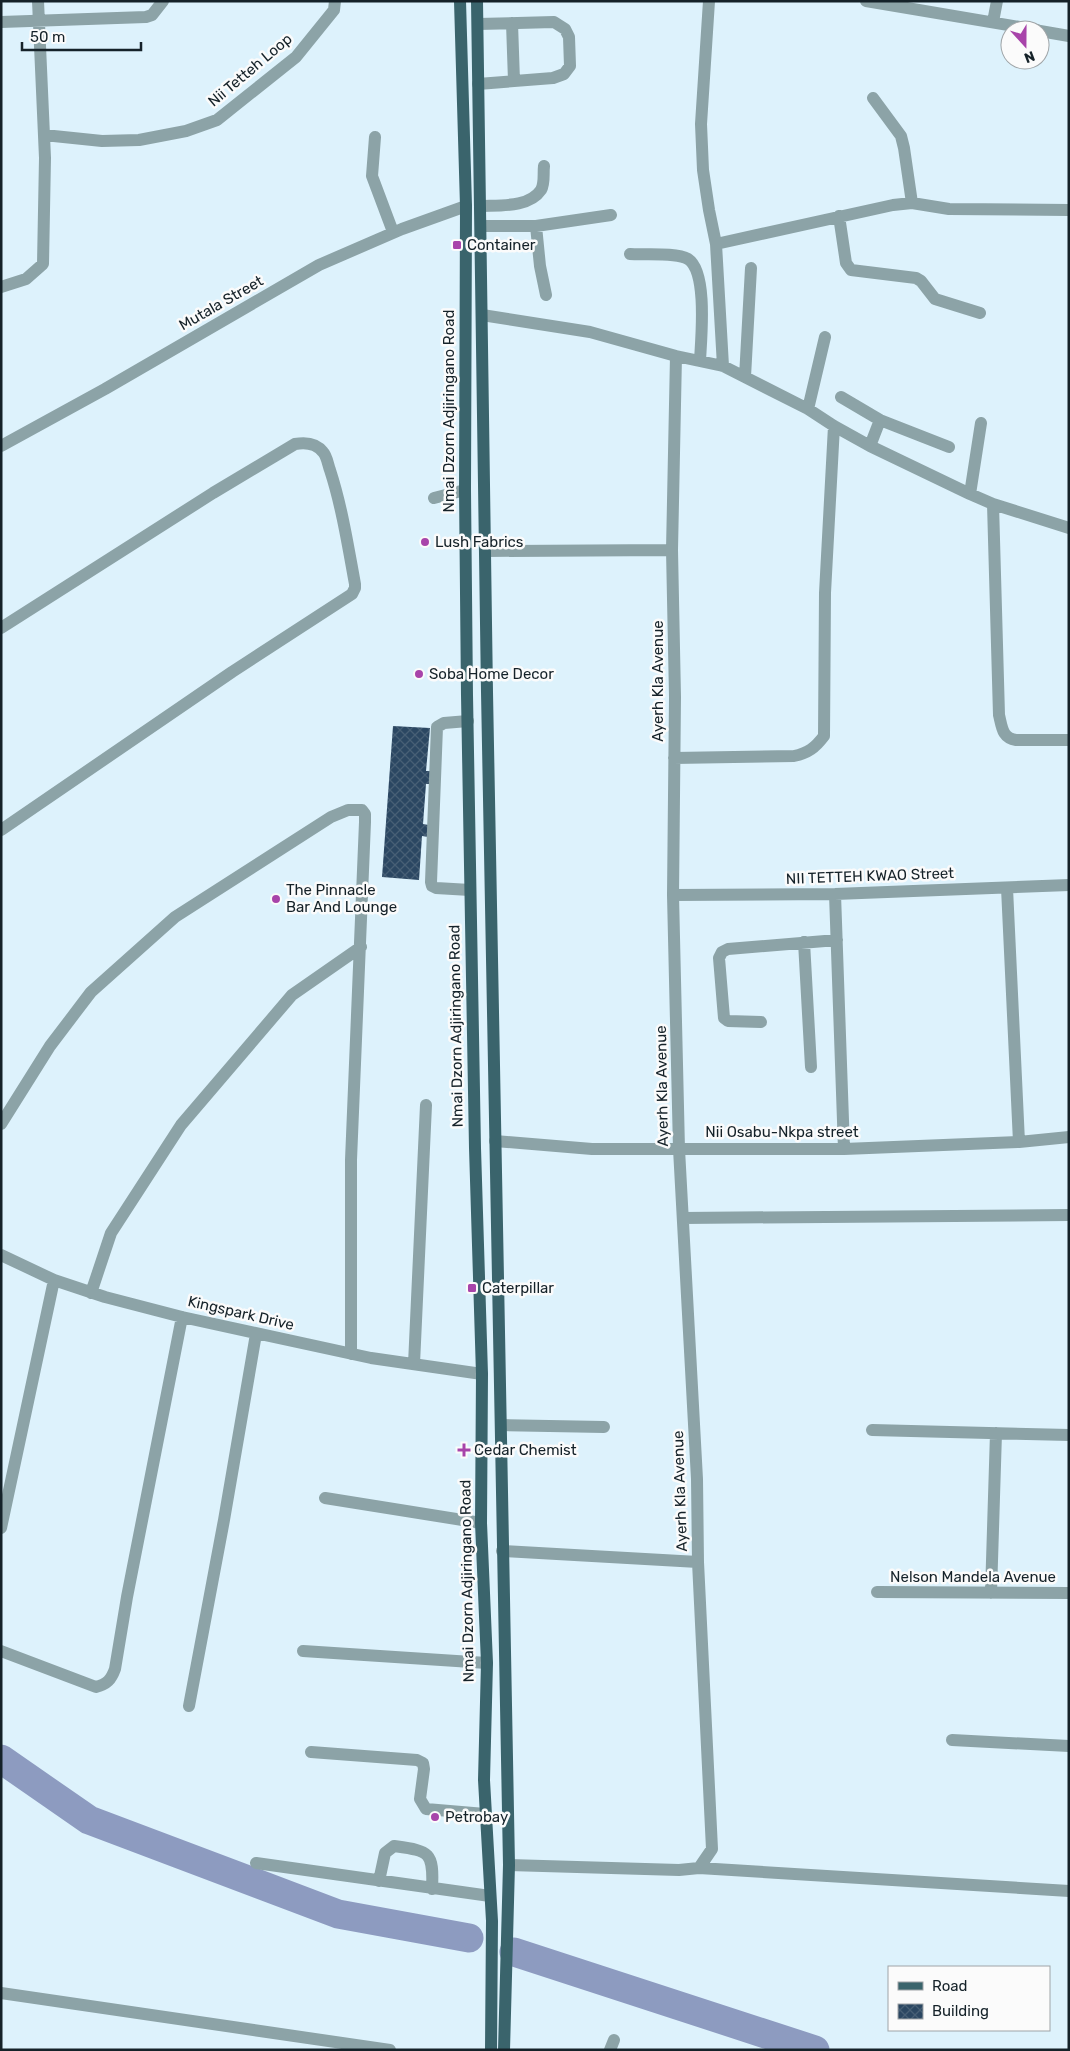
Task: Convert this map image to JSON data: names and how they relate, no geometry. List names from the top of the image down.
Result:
{
  "streets": {
    "main road": ["Nmai Dzorn Adjiringano Road"],
    "street": [
      "Nii Tetteh Loop",
      "Mutala Street",
      "Ayerh Kla Avenue",
      "NII TETTEH KWAO Street",
      "Nii Osabu-Nkpa street",
      "Kingspark Drive",
      "Nelson Mandela Avenue"
    ]
  },
  "crossings": [
    ["Mutala Street", "Nmai Dzorn Adjiringano Road"],
    ["Nmai Dzorn Adjiringano Road", "Kingspark Drive"],
    ["Ayerh Kla Avenue", "NII TETTEH KWAO Street"],
    ["Ayerh Kla Avenue", "Nii Osabu-Nkpa street"]
  ],
  "places": {
    "transit": ["Container", "Caterpillar"],
    "other": [
      "Lush Fabrics",
      "Soba Home Decor",
      "The Pinnacle Bar And Lounge",
      "Petrobay"
    ],
    "health": ["Cedar Chemist"]
  },
  "legend": ["Road", "Building"],
  "scale_bar": "50 m",
  "north": "bottom"
}
